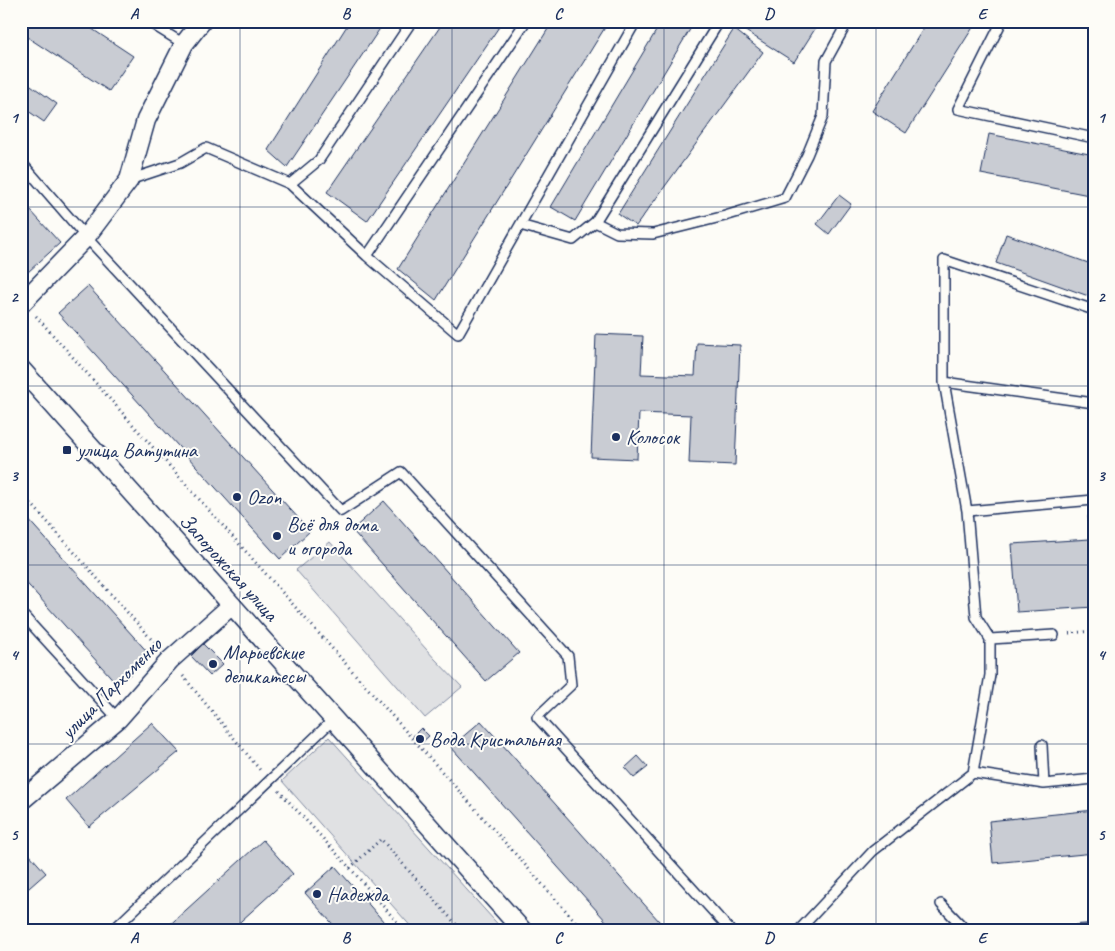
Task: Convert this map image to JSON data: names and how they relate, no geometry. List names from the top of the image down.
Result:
{
  "streets": {
    "street": ["Запорожская улица", "улица Пархоменко"]
  },
  "crossings": [
    ["Запорожская улица", "улица Пархоменко"]
  ],
  "places": {
    "other": [
      "Колосок",
      "Ozon",
      "Всё для дома и огорода",
      "Марьевские деликатесы",
      "Вода Кристальная",
      "Надежда"
    ],
    "transit": ["улица Ватутина"]
  },
  "grid": {
    "columns": [
      "A",
      "B",
      "C",
      "D",
      "E"
    ],
    "rows": [
      "1",
      "2",
      "3",
      "4",
      "5"
    ]
  }
}
